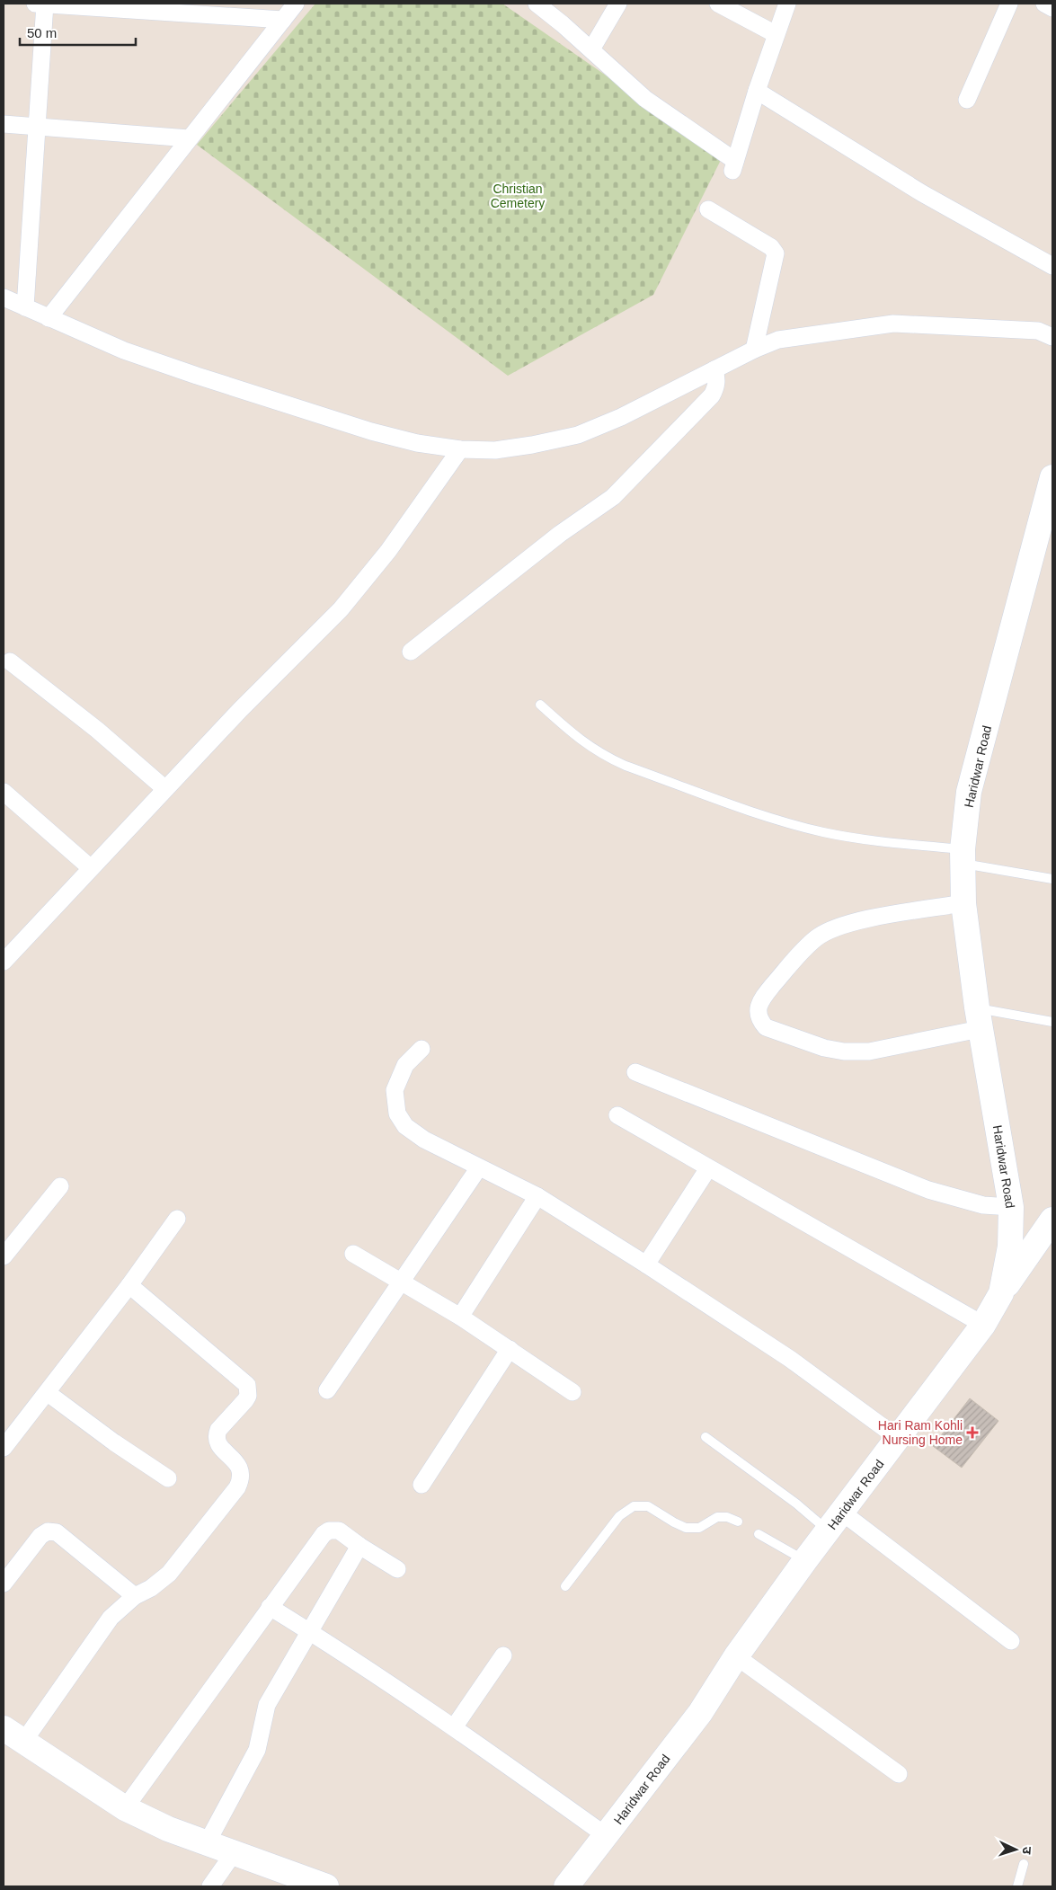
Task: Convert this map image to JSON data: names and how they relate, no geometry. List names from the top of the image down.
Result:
{
  "streets": {
    "main road": ["Haridwar Road"]
  },
  "parks": ["Christian Cemetery"],
  "places": {
    "health": ["Hari Ram Kohli Nursing Home"]
  },
  "scale_bar": "50 m",
  "north": "right"
}
